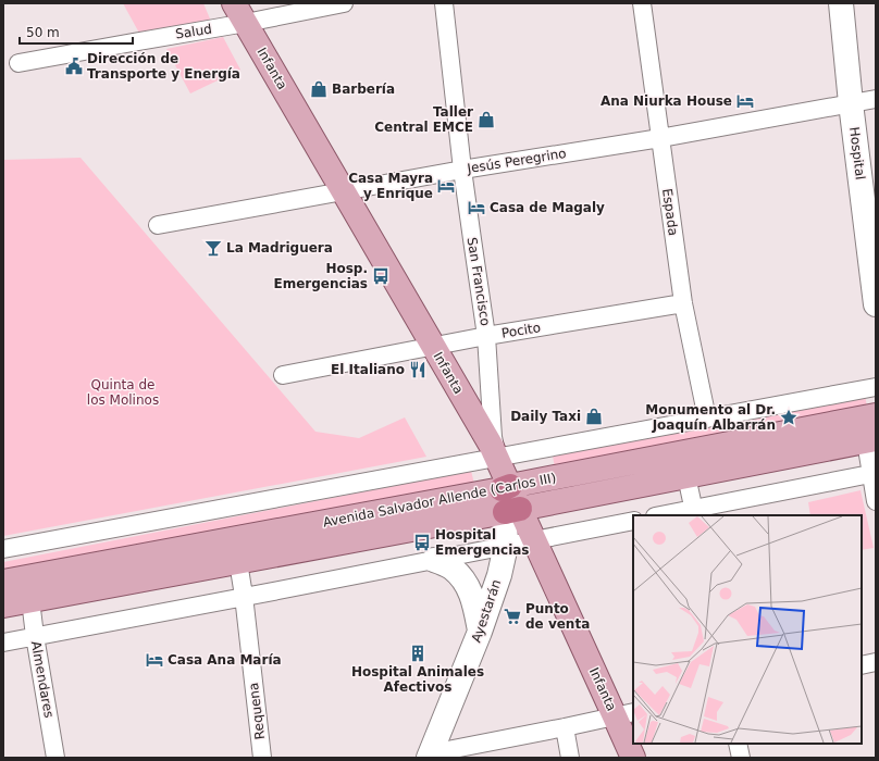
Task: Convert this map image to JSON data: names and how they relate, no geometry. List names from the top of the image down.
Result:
{
  "streets": {
    "main road": [
      "Infanta",
      "Hospital",
      "Avenida Salvador Allende (Carlos III)",
      "Ayestarán"
    ],
    "street": [
      "Salud",
      "Jesús Peregrino",
      "Espada",
      "San Francisco",
      "Pocito",
      "Almendares",
      "Requena"
    ]
  },
  "crossings": [
    ["Salud", "Infanta"],
    ["Infanta", "Jesús Peregrino"],
    ["Infanta", "San Francisco"],
    ["Infanta", "Pocito"],
    ["Infanta", "Avenida Salvador Allende (Carlos III)"],
    ["Infanta", "Ayestarán"],
    ["Hospital", "Jesús Peregrino"],
    ["Jesús Peregrino", "Espada"],
    ["Jesús Peregrino", "San Francisco"],
    ["Espada", "Pocito"],
    ["San Francisco", "Pocito"],
    ["Avenida Salvador Allende (Carlos III)", "Ayestarán"],
    ["Avenida Salvador Allende (Carlos III)", "Almendares"],
    ["Avenida Salvador Allende (Carlos III)", "Requena"]
  ],
  "parks": ["Quinta de los Molinos"],
  "places": {
    "public building": ["Dirección de Transporte y Energía"],
    "shop": ["Barbería", "Taller Central EMCE", "Daily Taxi"],
    "hotel": [
      "Ana Niurka House",
      "Casa Mayra y Enrique",
      "Casa de Magaly",
      "Casa Ana María"
    ],
    "bar": ["La Madriguera"],
    "bus stop": ["Hosp. Emergencias", "Hospital Emergencias"],
    "restaurant": ["El Italiano"],
    "place": ["Monumento al Dr. Joaquín Albarrán"],
    "supermarket": ["Punto de venta"],
    "building": ["Hospital Animales Afectivos"]
  },
  "scale_bar": "50 m"
}
